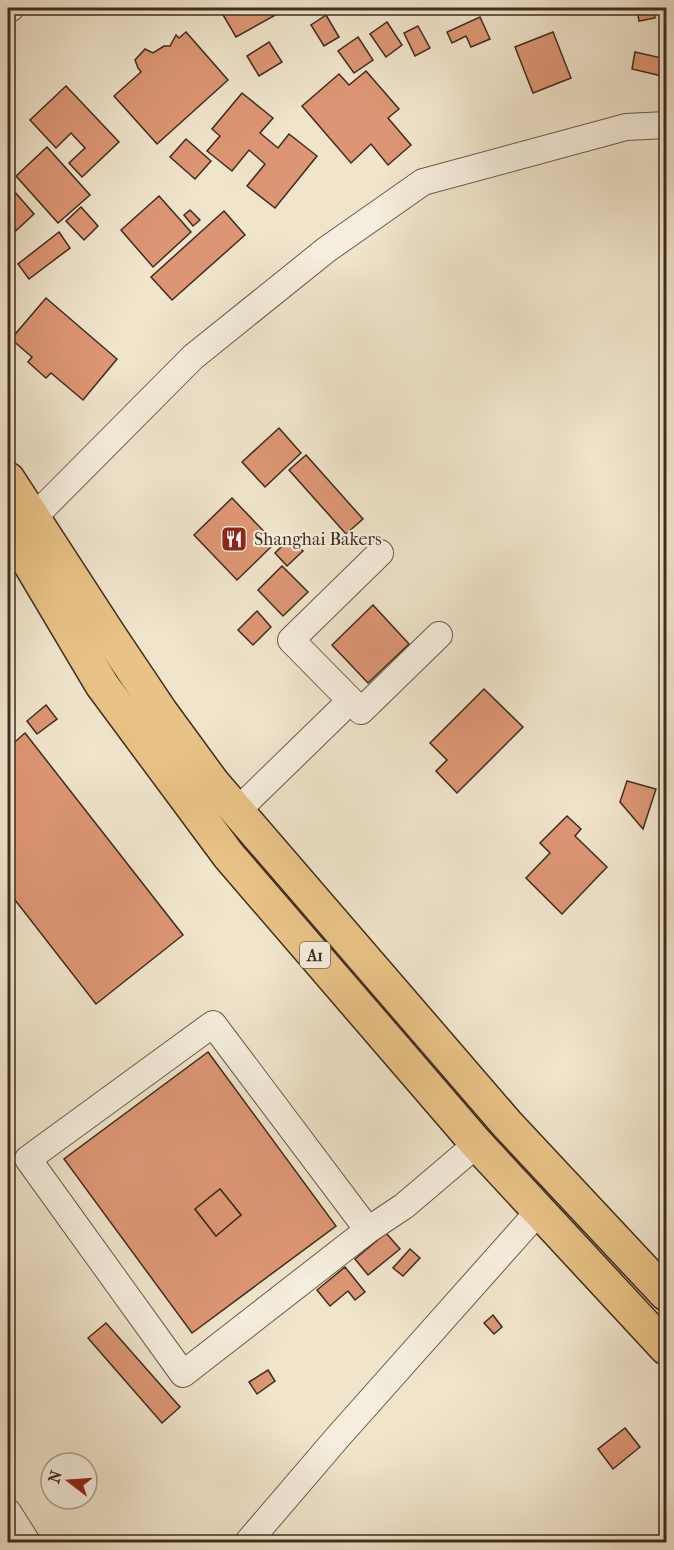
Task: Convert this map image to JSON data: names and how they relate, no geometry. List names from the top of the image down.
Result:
{
  "streets": {
    "highway": ["A1"]
  },
  "places": {
    "restaurant": ["Shanghai Bakers"]
  },
  "north": "left"
}
